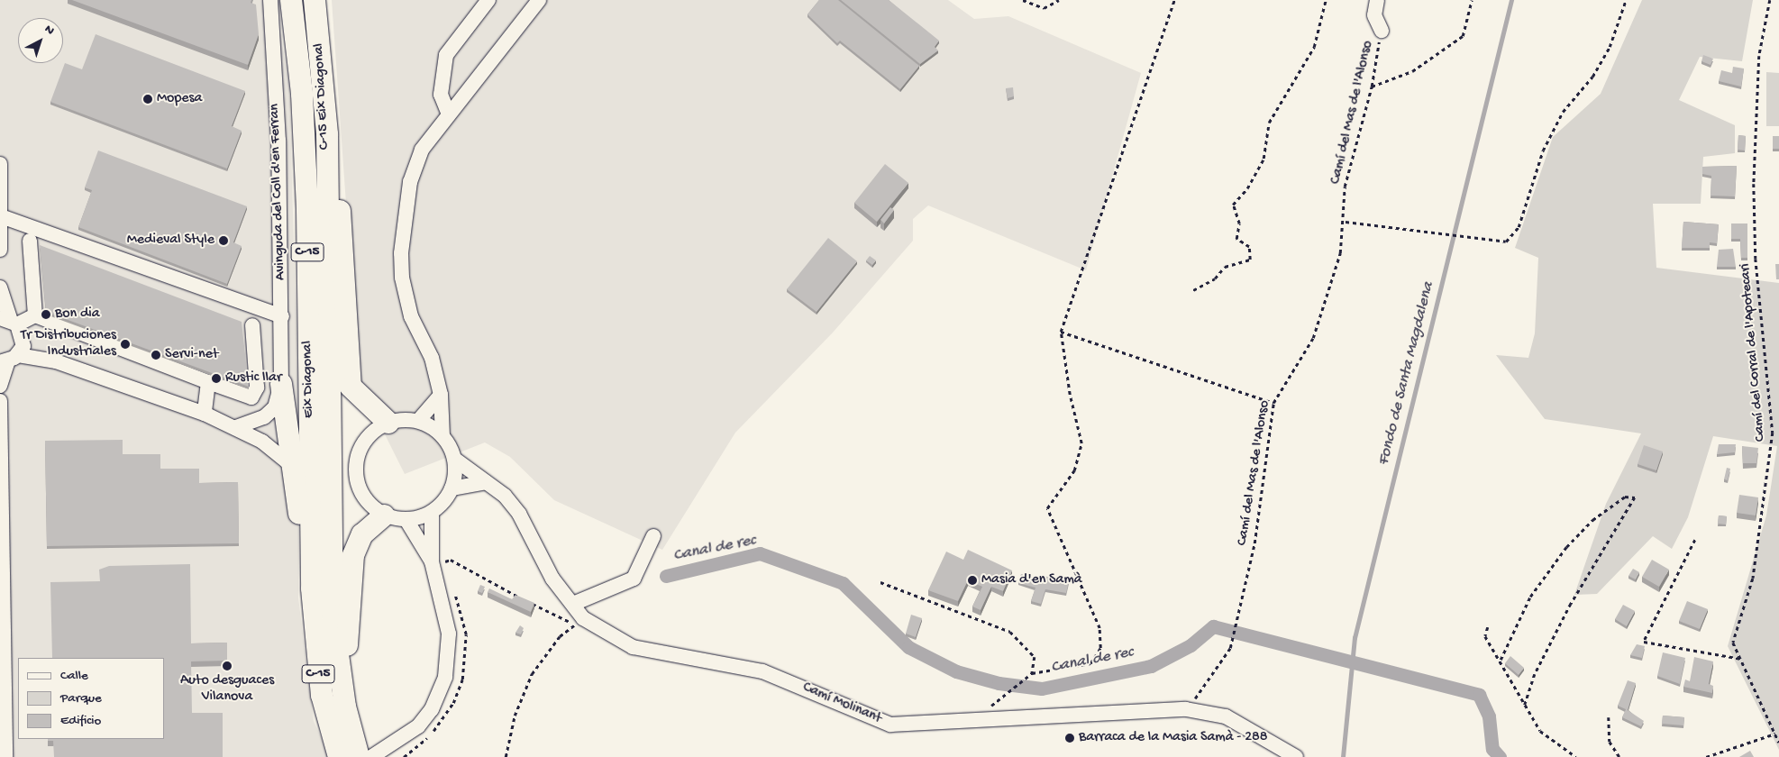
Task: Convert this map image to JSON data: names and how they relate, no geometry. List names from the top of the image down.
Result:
{
  "streets": {
    "highway": ["C-15 Eix Diagonal", "C-15", "Eix Diagonal"],
    "street": ["Avinguda del Coll d'en Ferran", "Camí Molinant"],
    "path": ["Camí del Mas de l'Alonso", "Camí del Corral de l'Apotecari"]
  },
  "crossings": [
    ["C-15 Eix Diagonal", "C-15"],
    ["C-15 Eix Diagonal", "Eix Diagonal"],
    ["Camí del Mas de l'Alonso", "Camí Molinant"],
    ["C-15", "Eix Diagonal"],
    ["C-15", "Camí Molinant"]
  ],
  "water": ["Fondo de Santa Magdalena", "Canal de rec"],
  "places": [
    "Mopesa",
    "Medieval Style",
    "Bon dia",
    "Tr Distribuciones Industriales",
    "Servi-net",
    "Rustic llar",
    "Masia d'en Samà",
    "Auto desguaces Vilanova",
    "Barraca de la Masia Samà - 288"
  ],
  "legend": ["Calle", "Parque", "Edificio"],
  "north": "top right"
}
